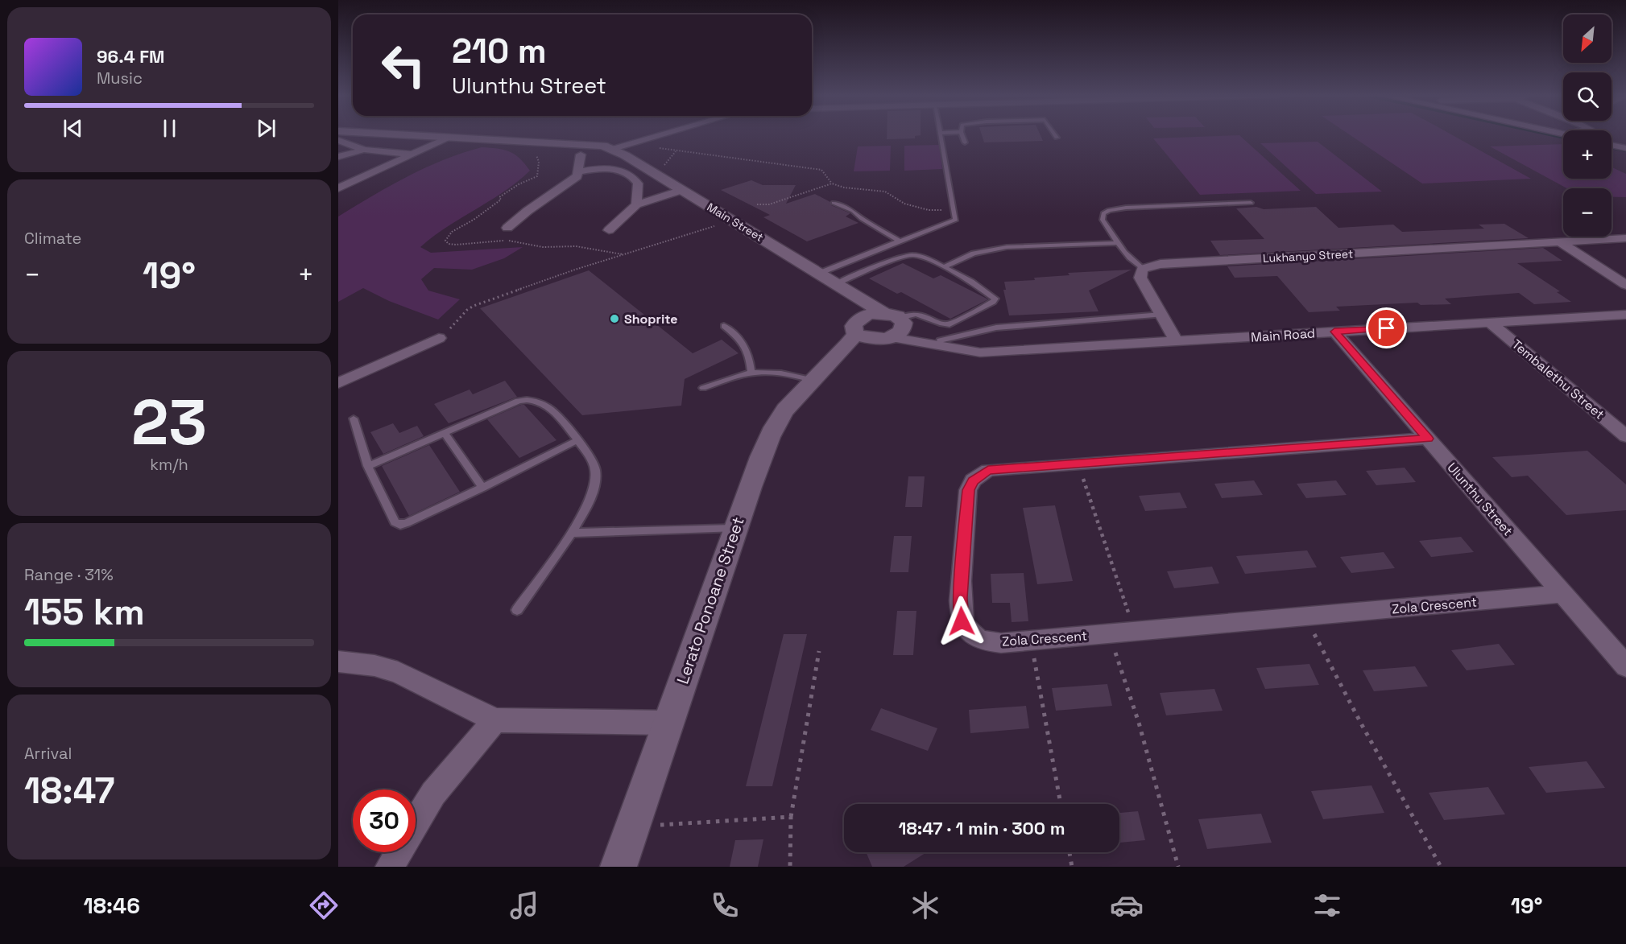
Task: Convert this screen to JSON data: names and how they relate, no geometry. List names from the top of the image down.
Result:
{
  "streets": {
    "street": [
      "Main Street",
      "Lukhanyo Street",
      "Main Road",
      "Tembalethu Street",
      "Ulunthu Street",
      "Lerato Ponoane Street",
      "Zola Crescent"
    ]
  },
  "crossings": [
    ["Main Street", "Main Road"],
    ["Main Street", "Lerato Ponoane Street"],
    ["Main Road", "Tembalethu Street"],
    ["Main Road", "Ulunthu Street"],
    ["Main Road", "Lerato Ponoane Street"],
    ["Ulunthu Street", "Zola Crescent"]
  ],
  "places": ["Shoprite"],
  "north": "bottom left",
  "page": {
    "map_buttons": ["+", "−"],
    "turn": ["210 m", "Ulunthu Street"],
    "song": ["96.4 FM", "Music"],
    "tile": [
      "Climate",
      ["23", "km/h"],
      ["Range · 31%", "155 km"],
      ["Arrival", "18:47"]
    ],
    "heat": ["−", "19°", "+"],
    "limit": "30",
    "trip": "18:47 · 1 min · 300 m",
    "tabs": ["18:46", "19°"]
  }
}
